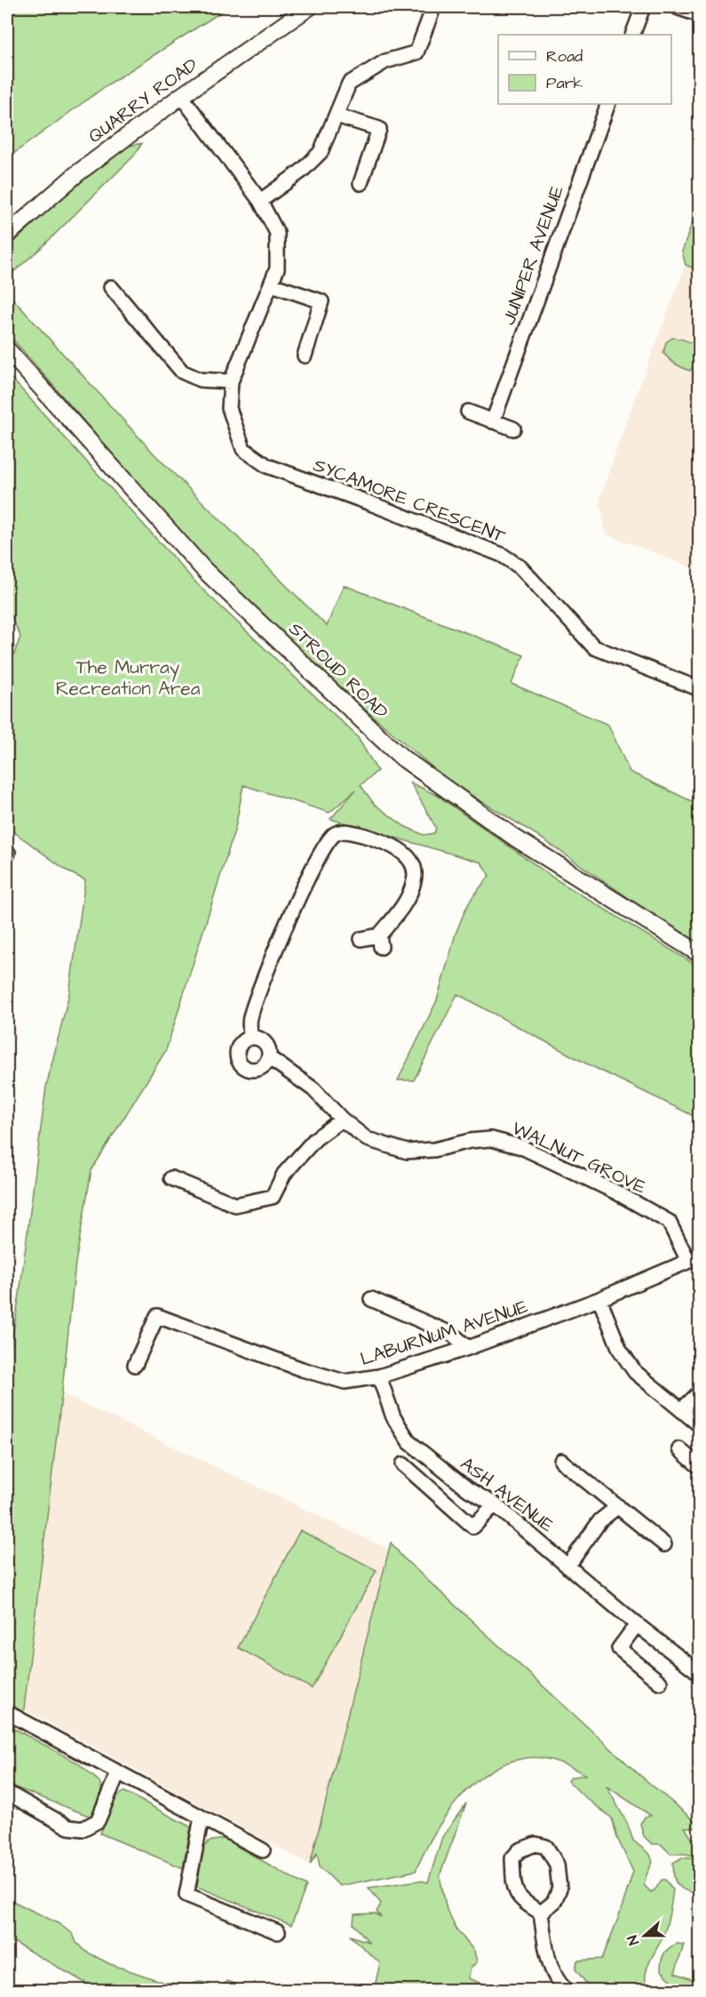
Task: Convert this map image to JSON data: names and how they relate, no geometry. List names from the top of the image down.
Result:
{
  "streets": {
    "street": [
      "QUARRY ROAD",
      "JUNIPER AVENUE",
      "SYCAMORE CRESCENT",
      "STROUD ROAD",
      "WALNUT GROVE",
      "LABURNUM AVENUE",
      "ASH AVENUE"
    ]
  },
  "crossings": [
    ["QUARRY ROAD", "SYCAMORE CRESCENT"],
    ["WALNUT GROVE", "LABURNUM AVENUE"],
    ["LABURNUM AVENUE", "ASH AVENUE"]
  ],
  "parks": ["The Murray Recreation Area"],
  "legend": ["Road", "Park"],
  "north": "left"
}
